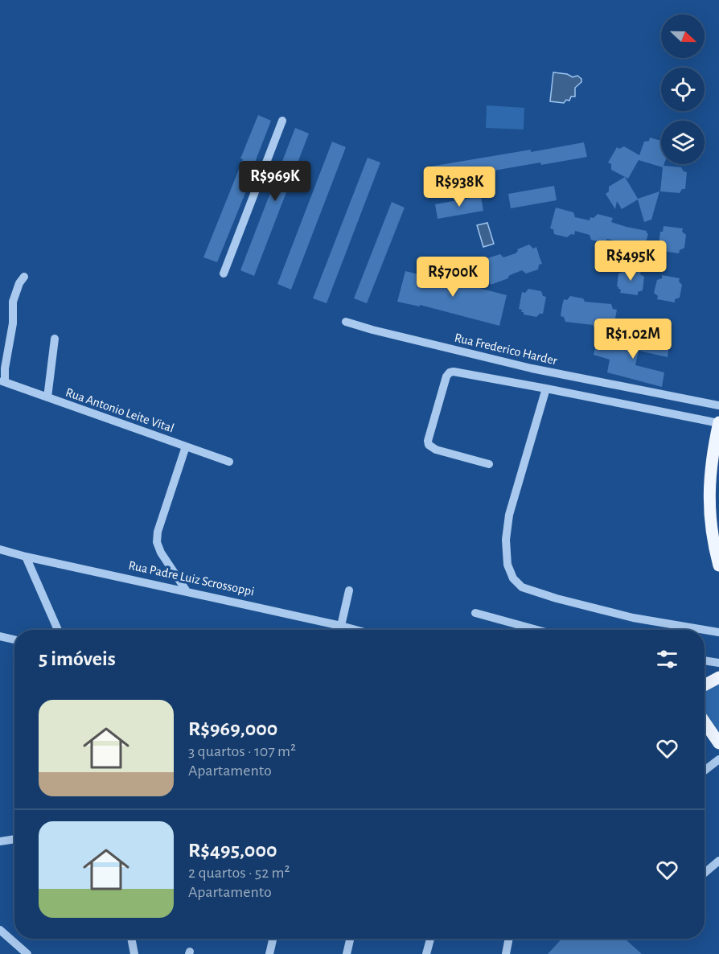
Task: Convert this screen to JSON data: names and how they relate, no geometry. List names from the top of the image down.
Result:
{
  "streets": {
    "street": ["Rua Frederico Harder", "Rua Antonio Leite Vital", "Rua Padre Luiz Scrossoppi"]
  },
  "north": "right",
  "page": {
    "price": [
      "R$969K",
      "R$938K",
      "R$495K",
      "R$700K",
      "R$1.02M"
    ],
    "heading": "5 imóveis",
    "list": [
      {
        "name": "R$969,000",
        "note": "3 quartos · 107 m² · Apartamento"
      },
      {
        "name": "R$495,000",
        "note": "2 quartos · 52 m² · Apartamento"
      }
    ]
  }
}
